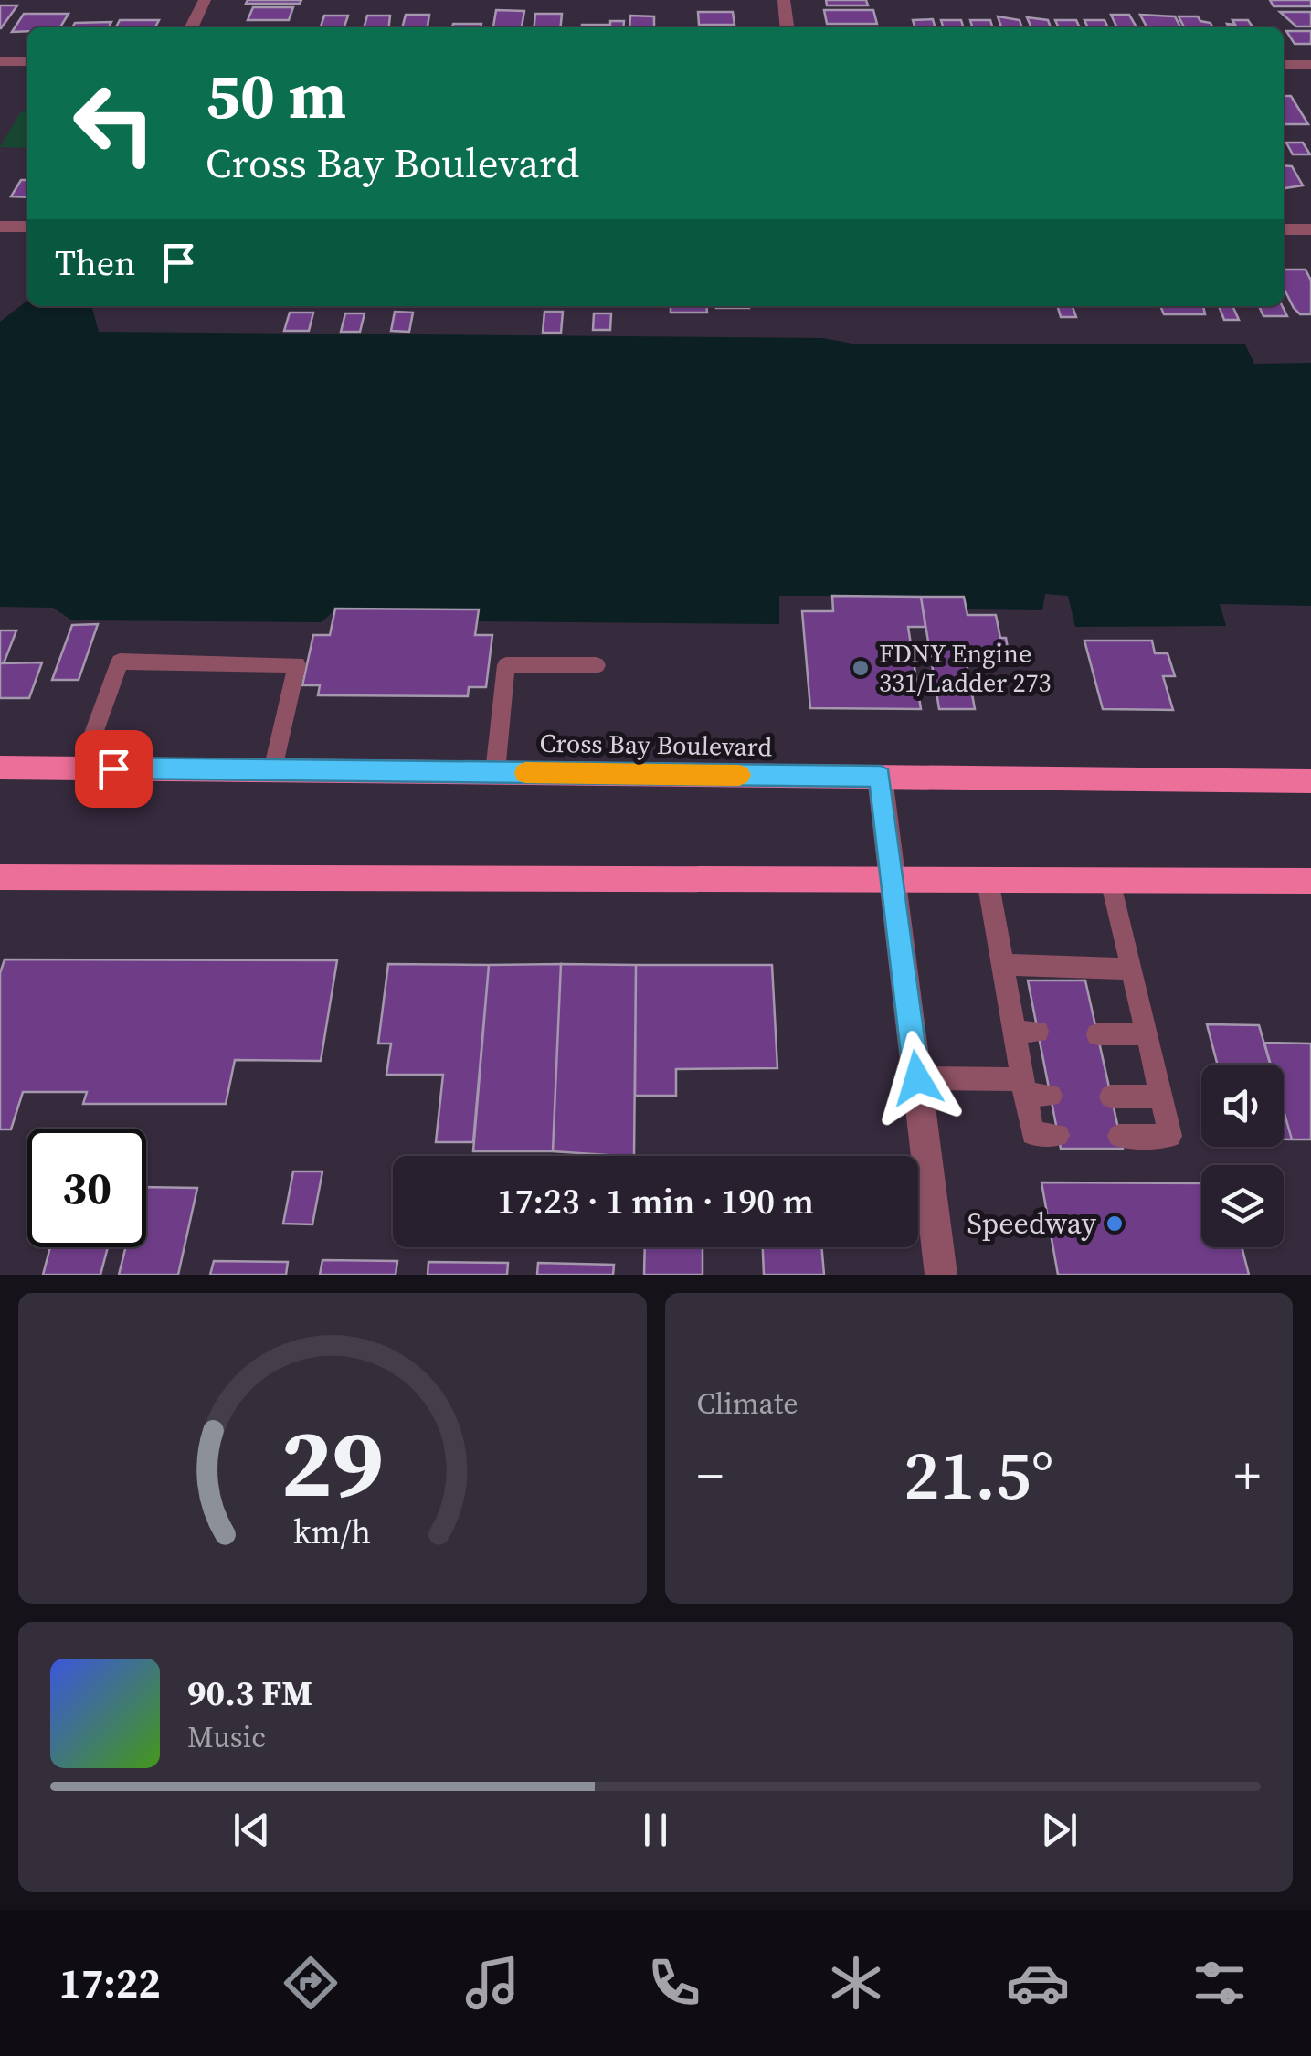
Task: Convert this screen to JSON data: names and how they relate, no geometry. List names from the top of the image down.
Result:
{
  "streets": {
    "main road": ["Cross Bay Boulevard"]
  },
  "places": ["FDNY Engine 331/Ladder 273", "Speedway"],
  "page": {
    "turn": ["50 m", "Cross Bay Boulevard"],
    "then": "Then",
    "limit": "30",
    "trip": "17:23 · 1 min · 190 m",
    "tile": "Climate",
    "heat": ["−", "21.5°", "+"],
    "song": ["90.3 FM", "Music"],
    "tabs": "17:22",
    "gauge": ["29", "km/h"]
  }
}
